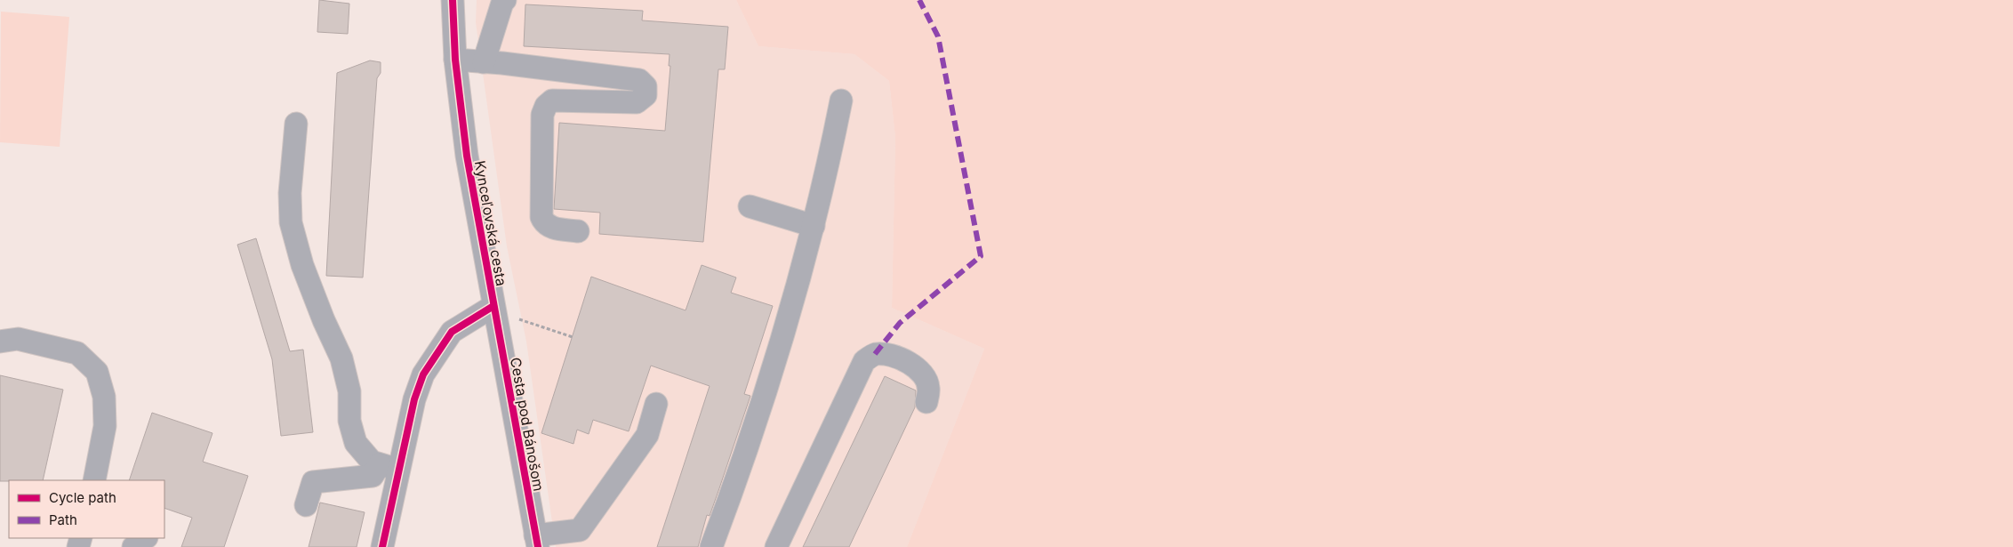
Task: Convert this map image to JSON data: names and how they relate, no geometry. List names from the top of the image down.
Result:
{
  "streets": {
    "street": ["Kynceľovská cesta", "Cesta pod Bánošom"]
  },
  "crossings": [
    ["Kynceľovská cesta", "Cesta pod Bánošom"]
  ],
  "legend": ["Cycle path", "Path"]
}
